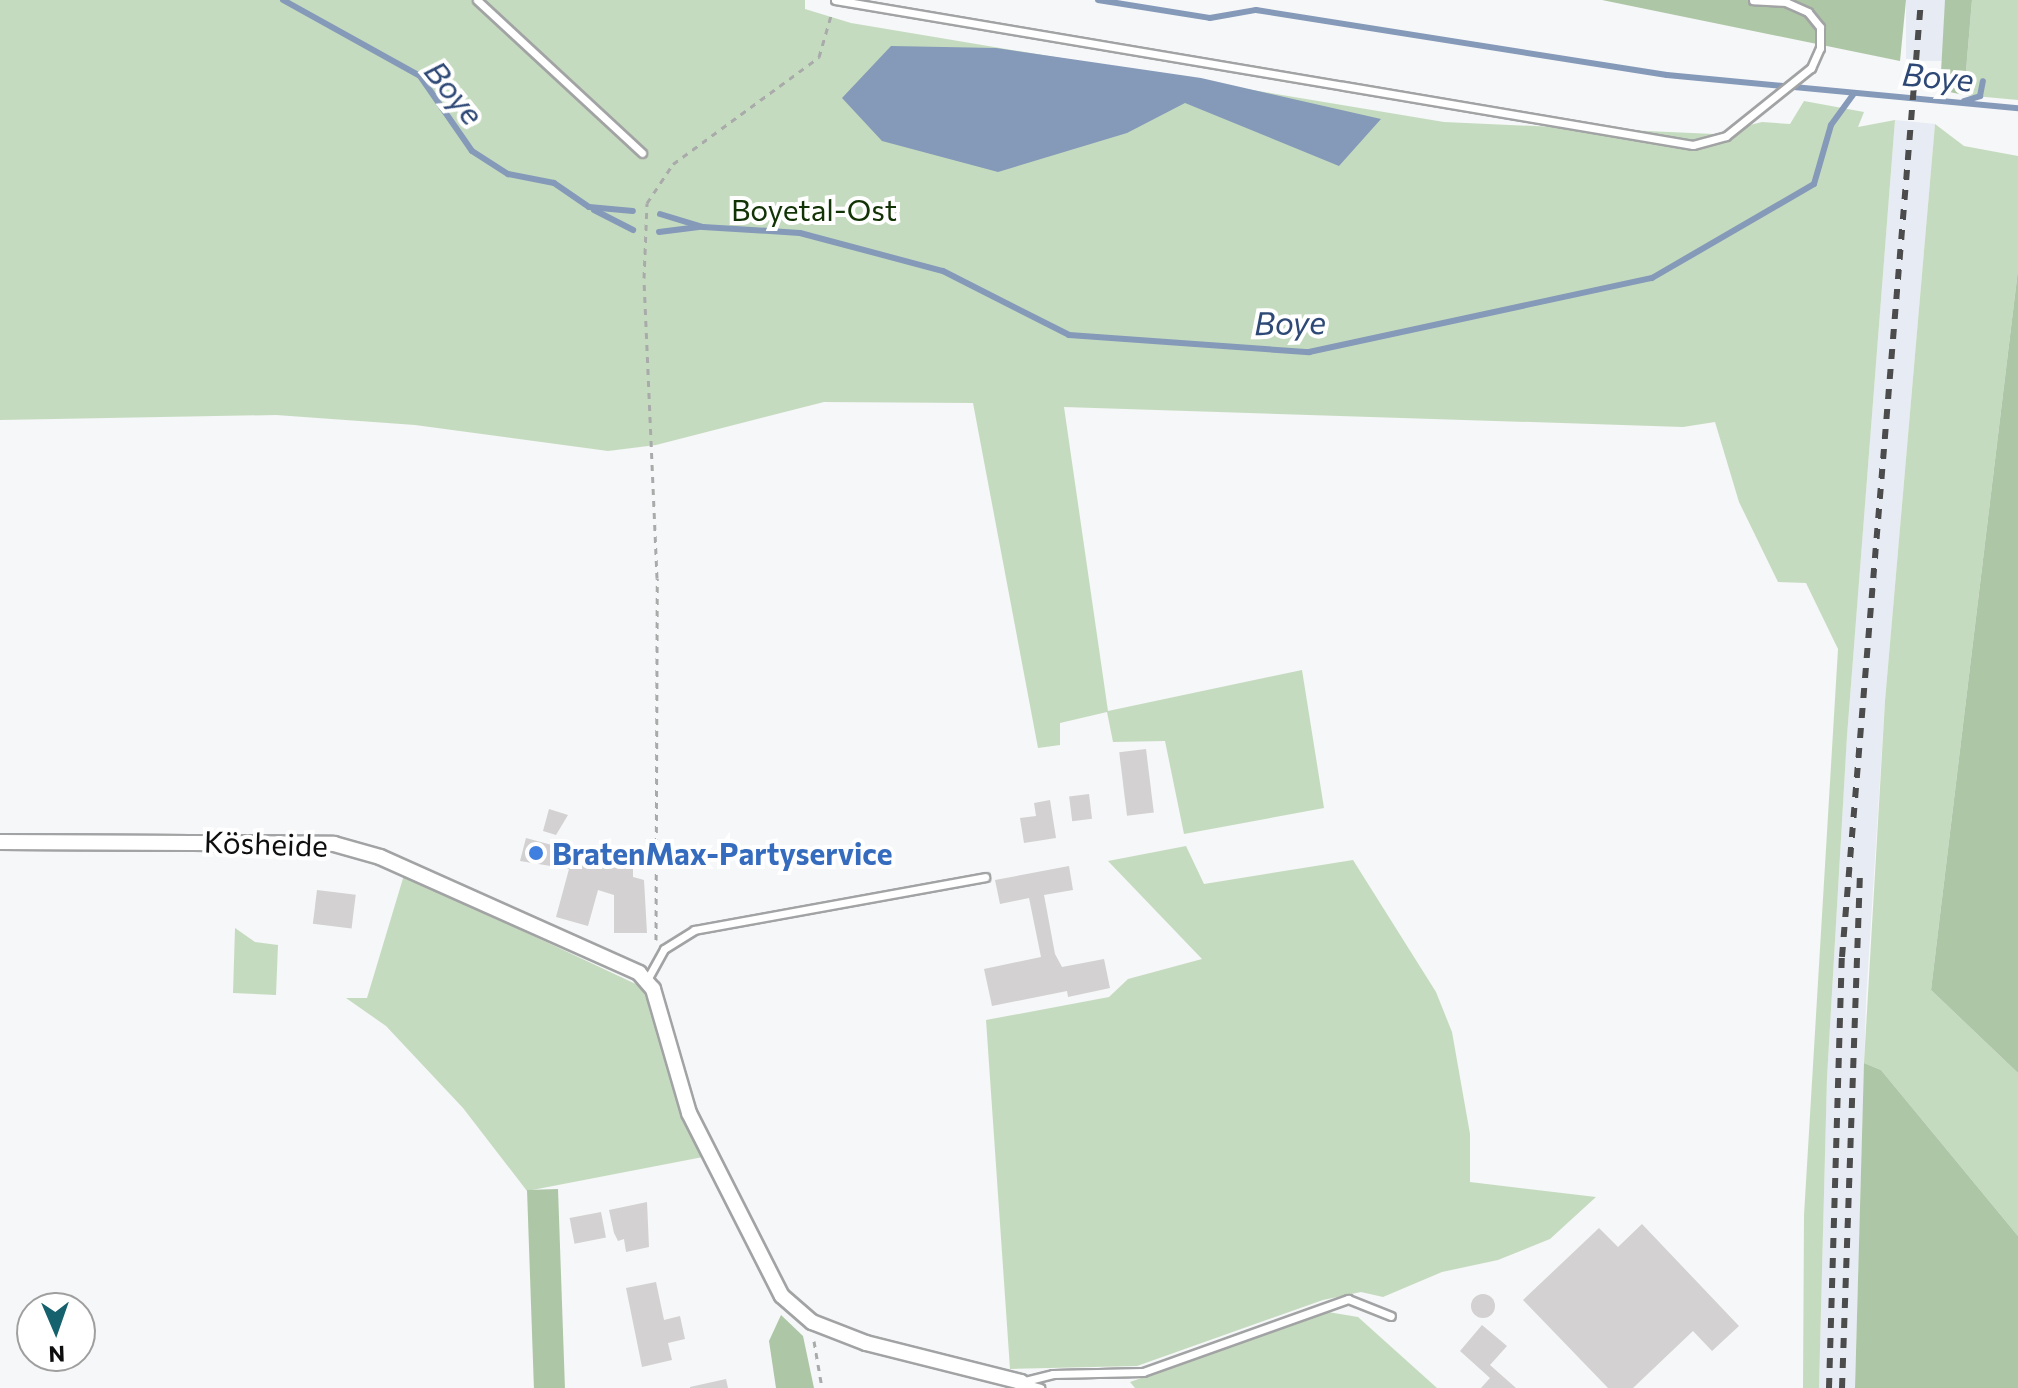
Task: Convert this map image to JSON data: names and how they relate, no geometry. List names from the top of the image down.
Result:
{
  "streets": {
    "street": ["Kösheide"]
  },
  "water": ["Boye"],
  "parks": ["Boyetal-Ost"],
  "places": ["BratenMax-Partyservice"],
  "north": "bottom"
}
